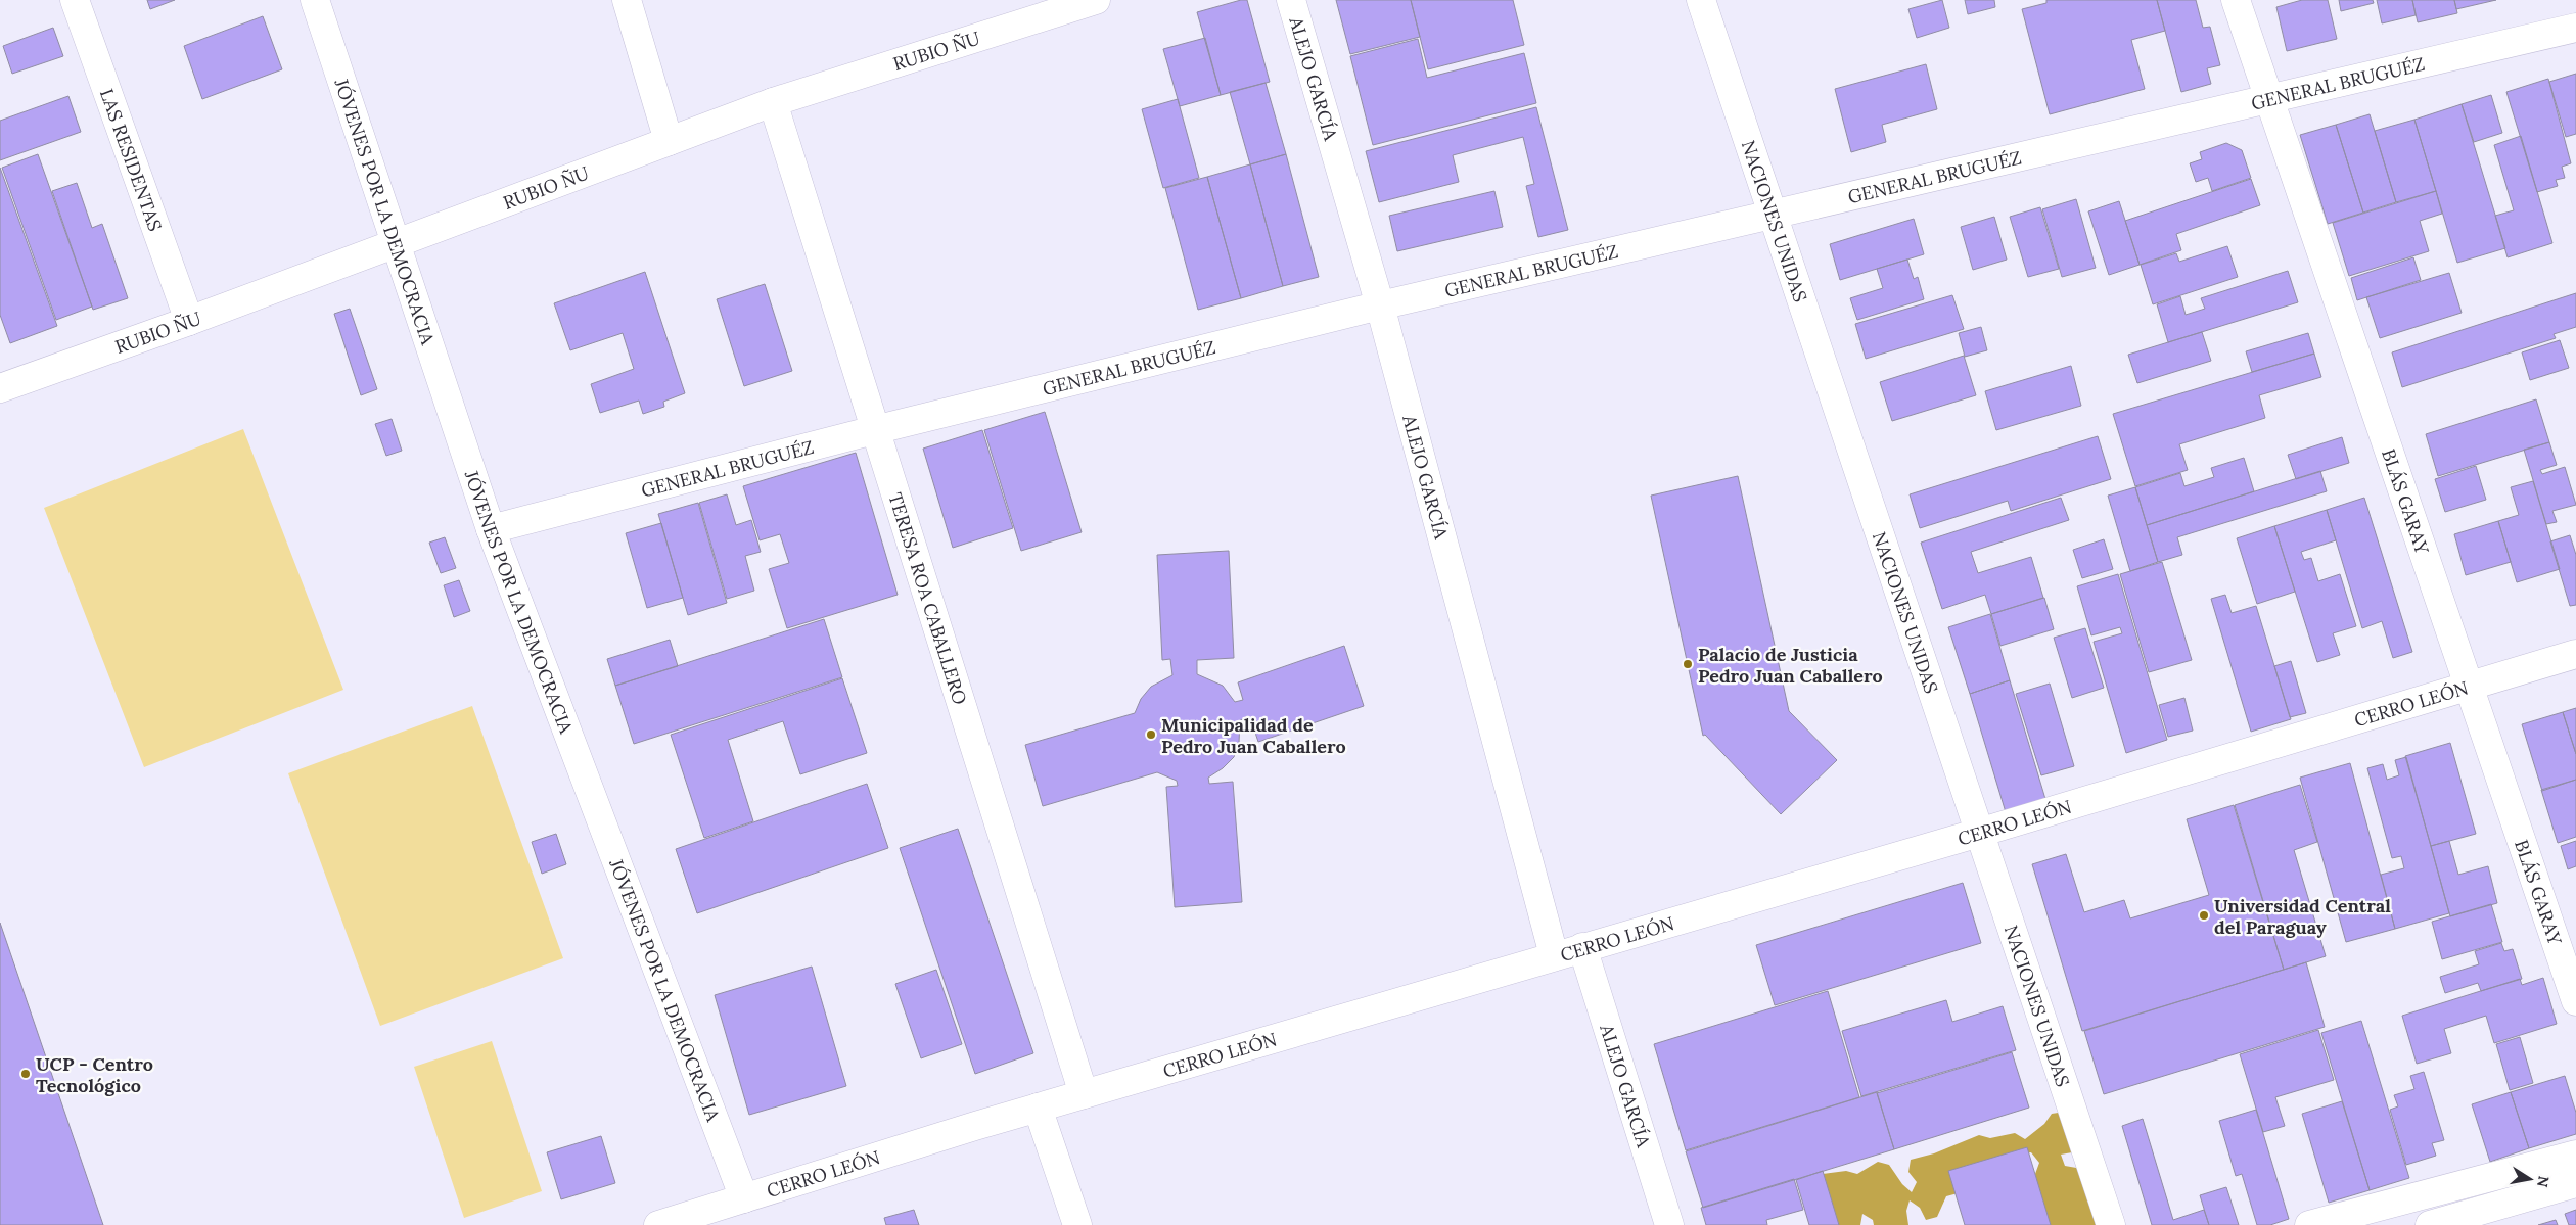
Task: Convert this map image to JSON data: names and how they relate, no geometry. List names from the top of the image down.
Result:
{
  "streets": {
    "street": [
      "RUBIO ÑU",
      "ALEJO GARCÍA",
      "GENERAL BRUGUÉZ",
      "LAS RESIDENTAS",
      "JÓVENES POR LA DEMOCRACIA",
      "NACIONES UNIDAS",
      "BLÁS GARAY",
      "TERESA ROA CABALLERO",
      "CERRO LEÓN"
    ]
  },
  "crossings": [
    ["RUBIO ÑU", "LAS RESIDENTAS"],
    ["RUBIO ÑU", "JÓVENES POR LA DEMOCRACIA"],
    ["RUBIO ÑU", "TERESA ROA CABALLERO"],
    ["ALEJO GARCÍA", "GENERAL BRUGUÉZ"],
    ["ALEJO GARCÍA", "CERRO LEÓN"],
    ["GENERAL BRUGUÉZ", "JÓVENES POR LA DEMOCRACIA"],
    ["GENERAL BRUGUÉZ", "NACIONES UNIDAS"],
    ["GENERAL BRUGUÉZ", "BLÁS GARAY"],
    ["GENERAL BRUGUÉZ", "TERESA ROA CABALLERO"],
    ["JÓVENES POR LA DEMOCRACIA", "CERRO LEÓN"],
    ["NACIONES UNIDAS", "CERRO LEÓN"],
    ["BLÁS GARAY", "CERRO LEÓN"],
    ["TERESA ROA CABALLERO", "CERRO LEÓN"]
  ],
  "places": [
    "Palacio de Justicia Pedro Juan Caballero",
    "Municipalidad de Pedro Juan Caballero",
    "Universidad Central del Paraguay",
    "UCP - Centro Tecnológico"
  ],
  "north": "right"
}
